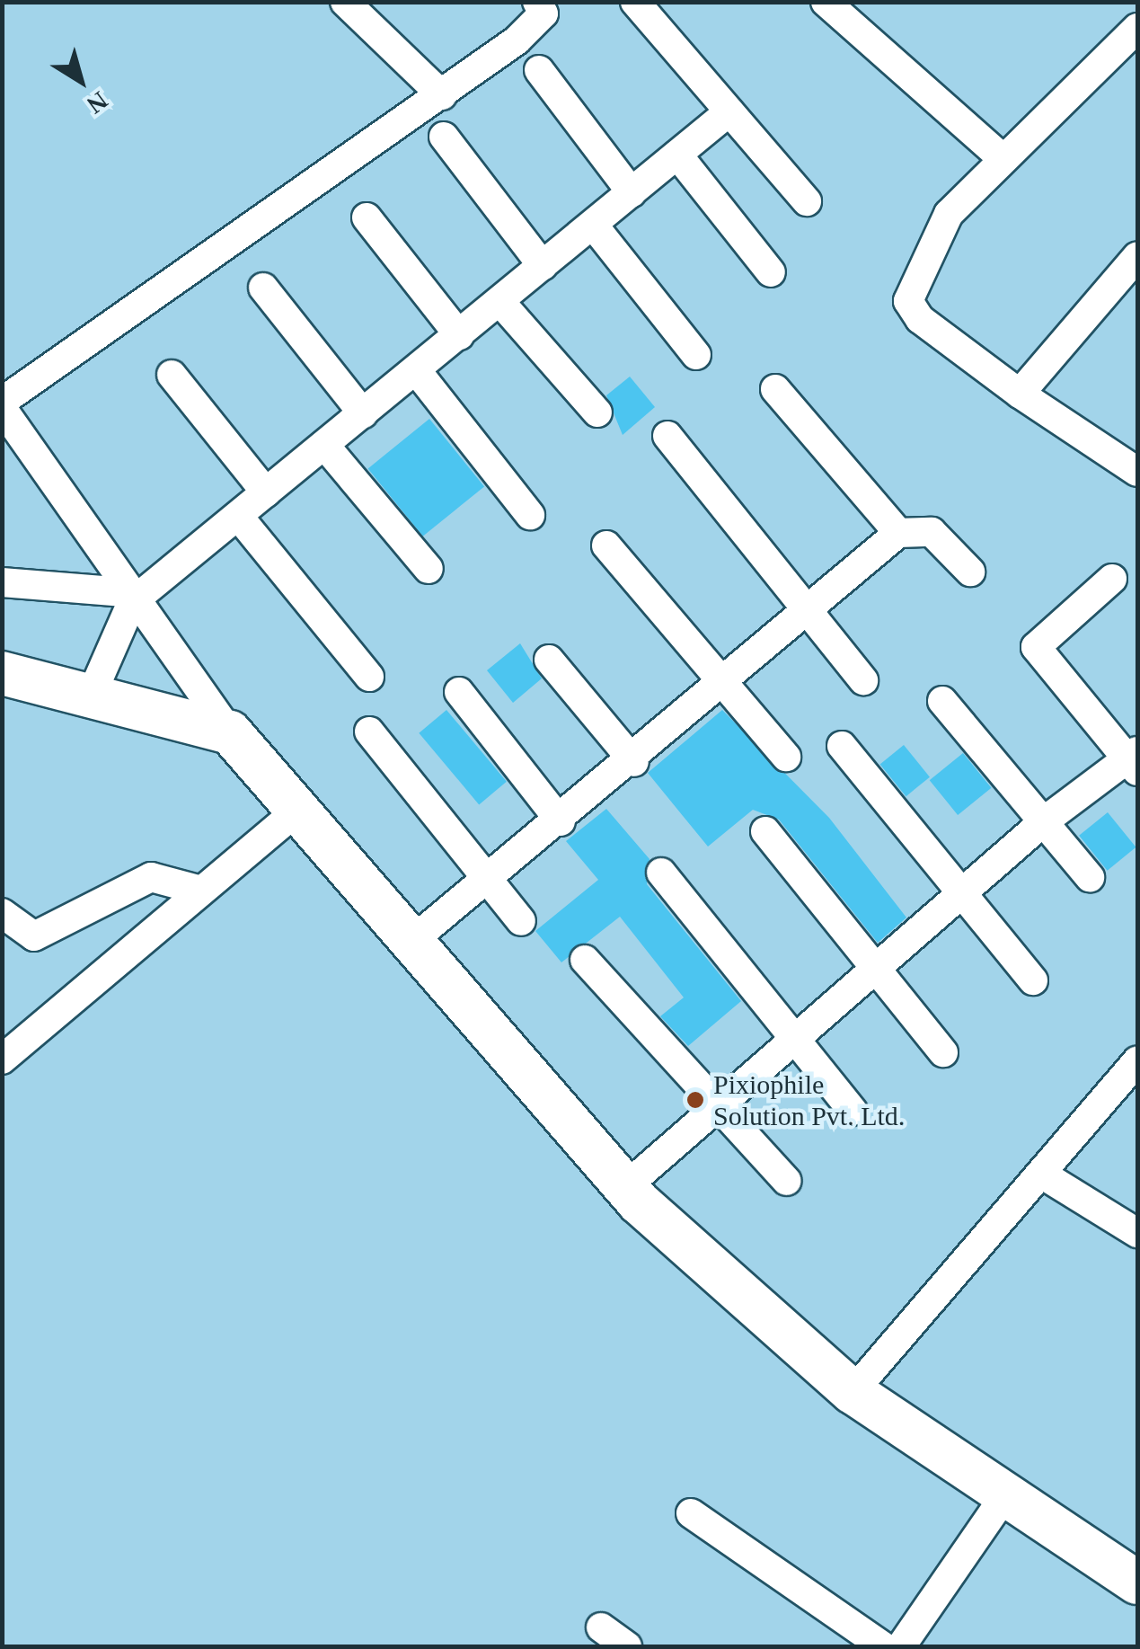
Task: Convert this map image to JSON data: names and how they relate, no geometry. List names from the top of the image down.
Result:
{
  "places": ["Pixiophile Solution Pvt. Ltd."],
  "north": "bottom right"
}
